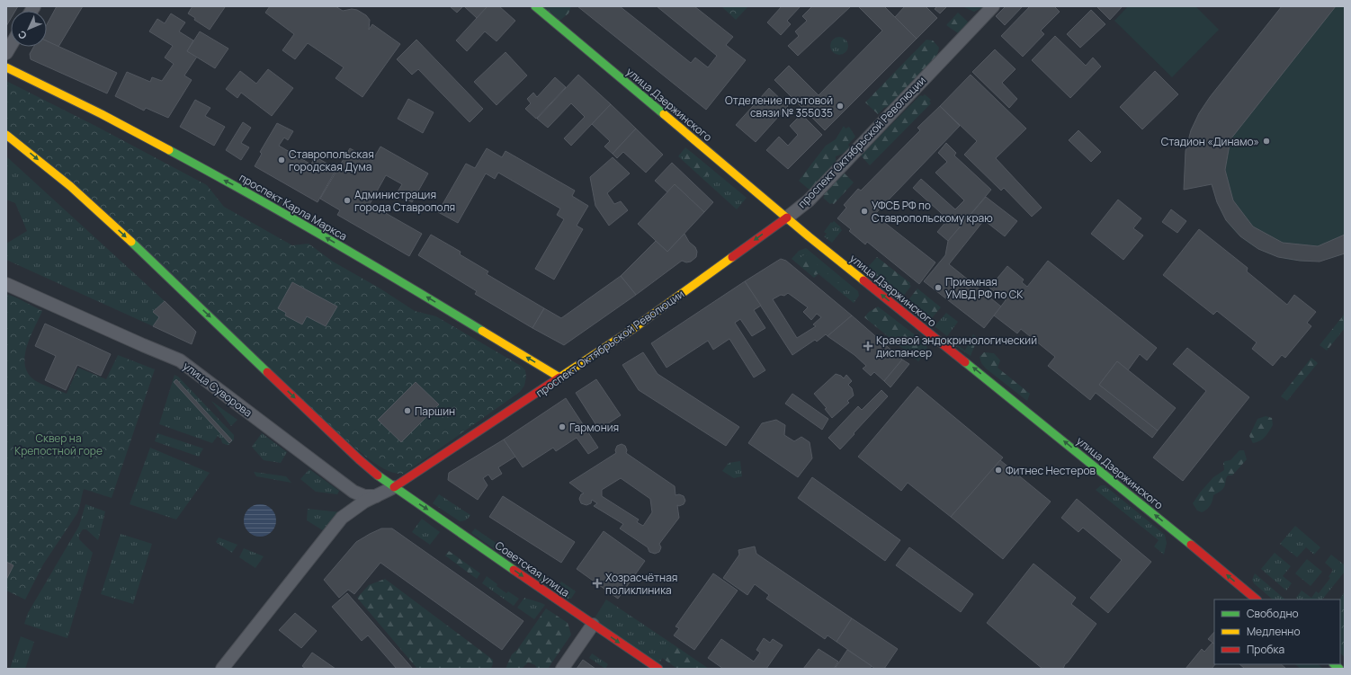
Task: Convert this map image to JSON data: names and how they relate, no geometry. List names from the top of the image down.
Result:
{
  "streets": {
    "main road": [
      "улица Дзержинского",
      "проспект Октябрьской Революции",
      "проспект Карла Маркса",
      "Советская улица"
    ],
    "street": ["улица Суворова"]
  },
  "crossings": [
    ["улица Дзержинского", "проспект Октябрьской Революции"],
    ["проспект Октябрьской Революции", "проспект Карла Маркса"],
    ["проспект Октябрьской Революции", "улица Суворова"],
    ["проспект Октябрьской Революции", "Советская улица"]
  ],
  "one_way": ["улица Дзержинского", "проспект Карла Маркса", "Советская улица"],
  "parks": ["Сквер на Крепостной горе"],
  "places": {
    "other": [
      "Отделение почтовой связи № 355035",
      "Стадион «Динамо»",
      "Ставропольская городская Дума",
      "Администрация города Ставрополя",
      "УФСБ РФ по Ставропольскому краю",
      "Приемная УМВД РФ по СК",
      "Паршин",
      "Гармония",
      "Фитнес Нестеров"
    ],
    "health": ["Краевой эндокринологический диспансер", "Хозрасчётная поликлиника"]
  },
  "legend": ["Свободно", "Медленно", "Пробка"],
  "north": "bottom left"
}
